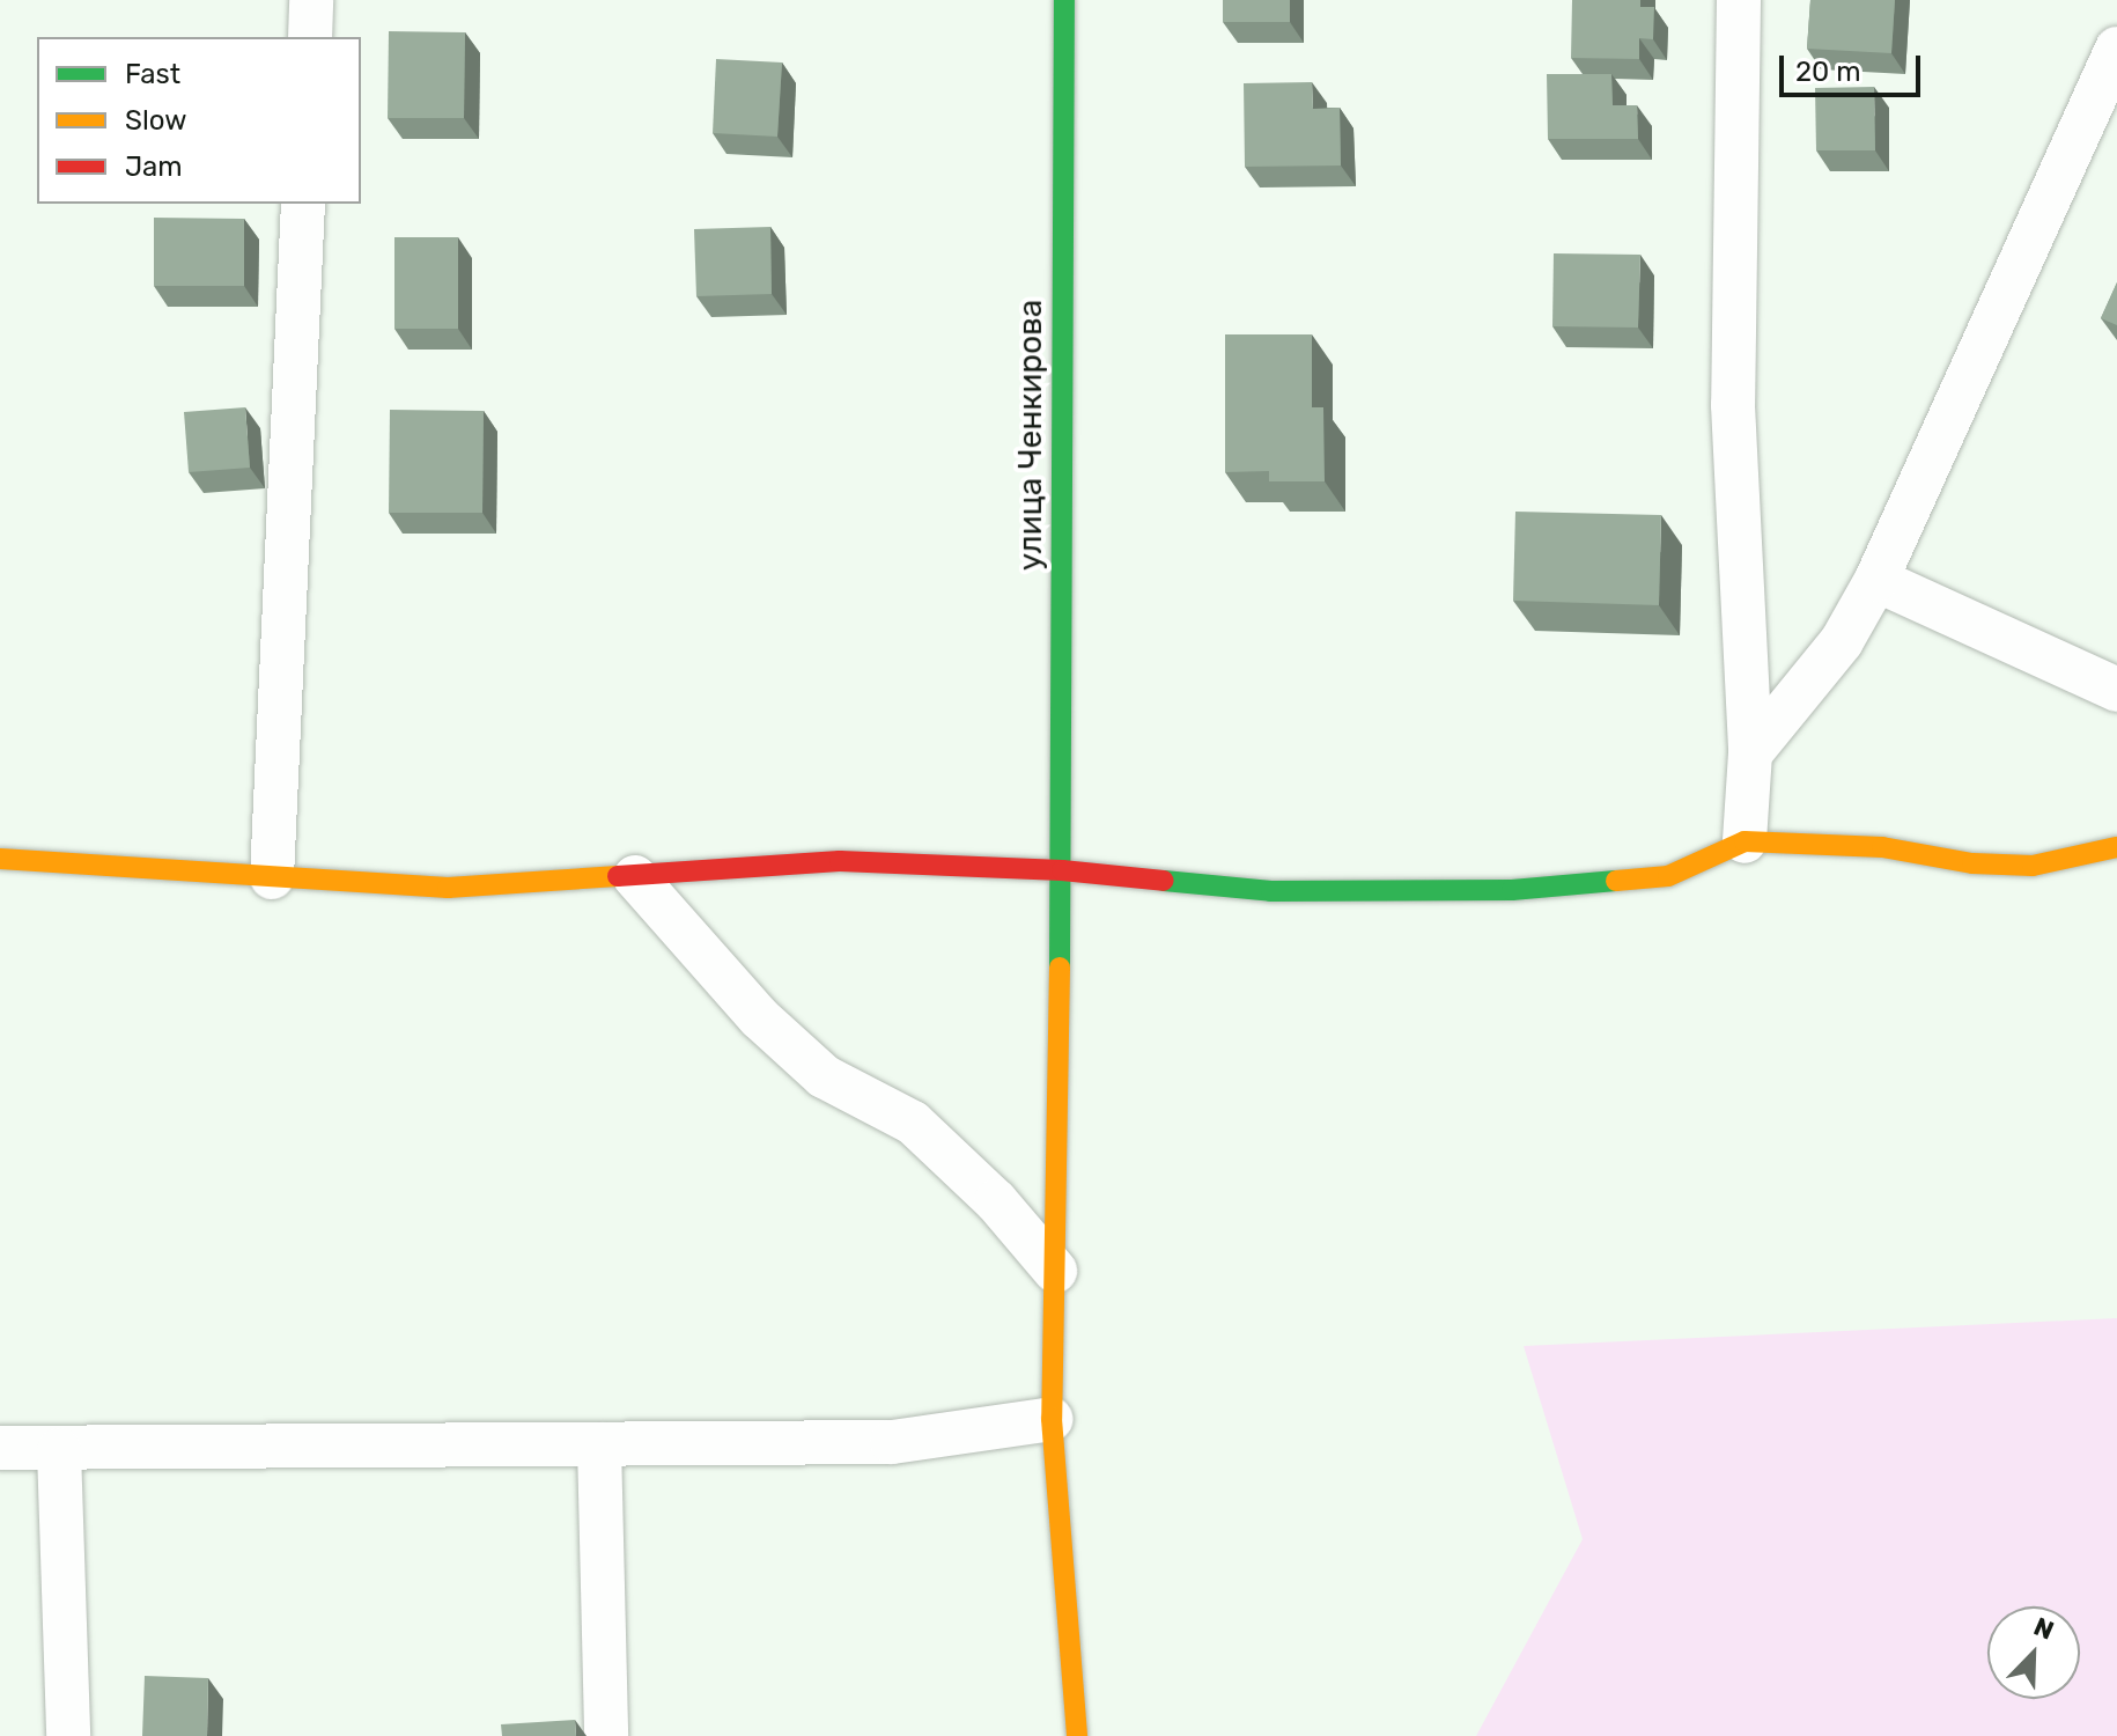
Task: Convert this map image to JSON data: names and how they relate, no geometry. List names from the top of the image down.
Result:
{
  "streets": {
    "street": ["улица Ченкирова"]
  },
  "legend": ["Fast", "Slow", "Jam"],
  "scale_bar": "20 m",
  "north": "top right"
}
